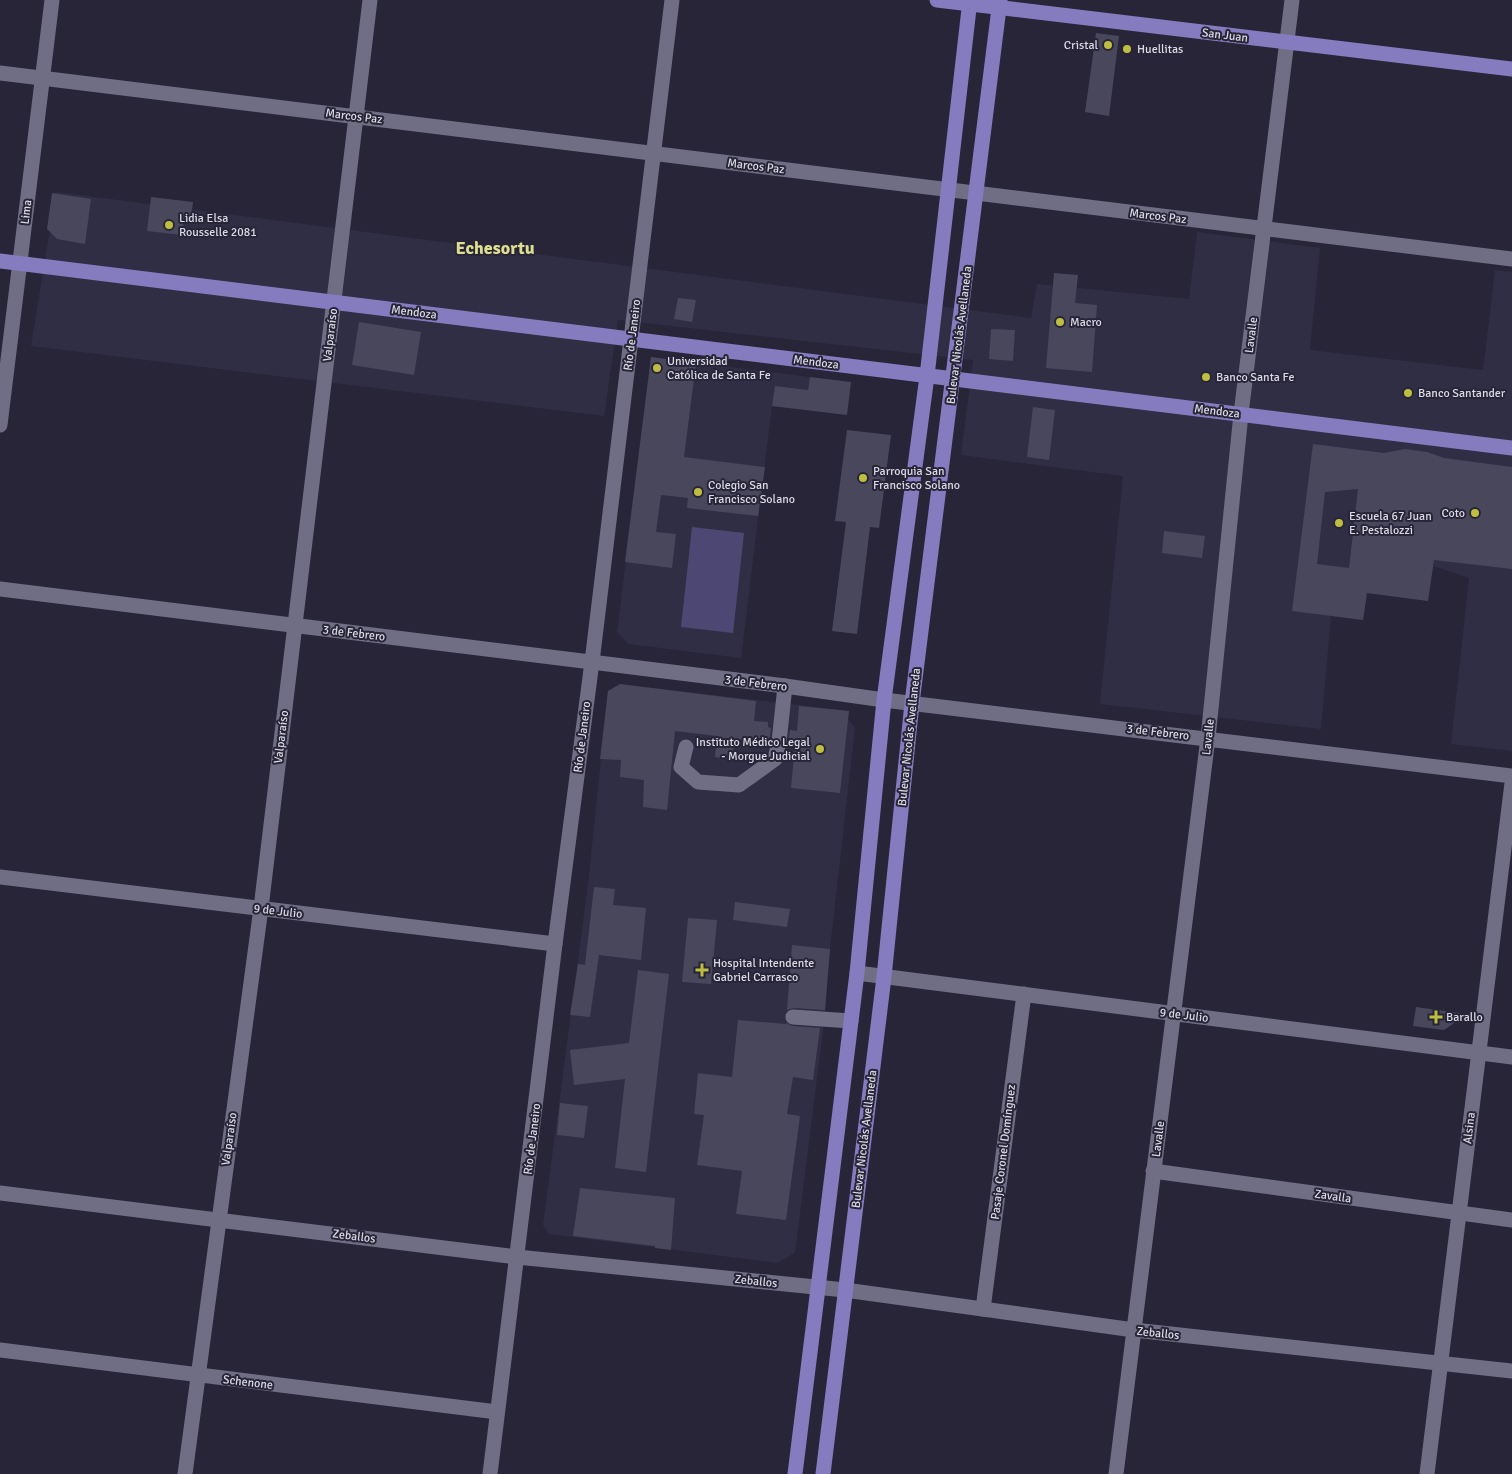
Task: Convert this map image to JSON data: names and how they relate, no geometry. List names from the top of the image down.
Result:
{
  "streets": {
    "main road": ["San Juan", "Mendoza", "Bulevar Nicolás Avellaneda"],
    "street": [
      "Marcos Paz",
      "Lima",
      "Valparaíso",
      "Río de Janeiro",
      "Lavalle",
      "3 de Febrero",
      "9 de Julio",
      "Alsina",
      "Pasaje Coronel Domínguez",
      "Zavalla",
      "Zeballos",
      "Schenone"
    ]
  },
  "crossings": [
    ["San Juan", "Bulevar Nicolás Avellaneda"],
    ["San Juan", "Lavalle"],
    ["Marcos Paz", "Lima"],
    ["Marcos Paz", "Valparaíso"],
    ["Marcos Paz", "Río de Janeiro"],
    ["Marcos Paz", "Bulevar Nicolás Avellaneda"],
    ["Marcos Paz", "Lavalle"],
    ["Lima", "Mendoza"],
    ["Mendoza", "Valparaíso"],
    ["Mendoza", "Río de Janeiro"],
    ["Mendoza", "Bulevar Nicolás Avellaneda"],
    ["Mendoza", "Lavalle"],
    ["Valparaíso", "3 de Febrero"],
    ["Valparaíso", "9 de Julio"],
    ["Valparaíso", "Zeballos"],
    ["Valparaíso", "Schenone"],
    ["Río de Janeiro", "3 de Febrero"],
    ["Río de Janeiro", "9 de Julio"],
    ["Río de Janeiro", "Zeballos"],
    ["Río de Janeiro", "Schenone"],
    ["Bulevar Nicolás Avellaneda", "3 de Febrero"],
    ["Bulevar Nicolás Avellaneda", "9 de Julio"],
    ["Bulevar Nicolás Avellaneda", "Zeballos"],
    ["Lavalle", "3 de Febrero"],
    ["Lavalle", "9 de Julio"],
    ["Lavalle", "Zavalla"],
    ["Lavalle", "Zeballos"],
    ["9 de Julio", "Alsina"],
    ["9 de Julio", "Pasaje Coronel Domínguez"],
    ["Alsina", "Zavalla"],
    ["Alsina", "Zeballos"],
    ["Pasaje Coronel Domínguez", "Zeballos"]
  ],
  "districts": ["Echesortu"],
  "places": {
    "other": [
      "Cristal",
      "Huellitas",
      "Lidia Elsa Rousselle 2081",
      "Macro",
      "Universidad Católica de Santa Fe",
      "Banco Santa Fe",
      "Banco Santander",
      "Parroquia San Francisco Solano",
      "Colegio San Francisco Solano",
      "Coto",
      "Escuela 67 Juan E. Pestalozzi",
      "Instituto Médico Legal - Morgue Judicial"
    ],
    "health": ["Hospital Intendente Gabriel Carrasco", "Barallo"]
  }
}
